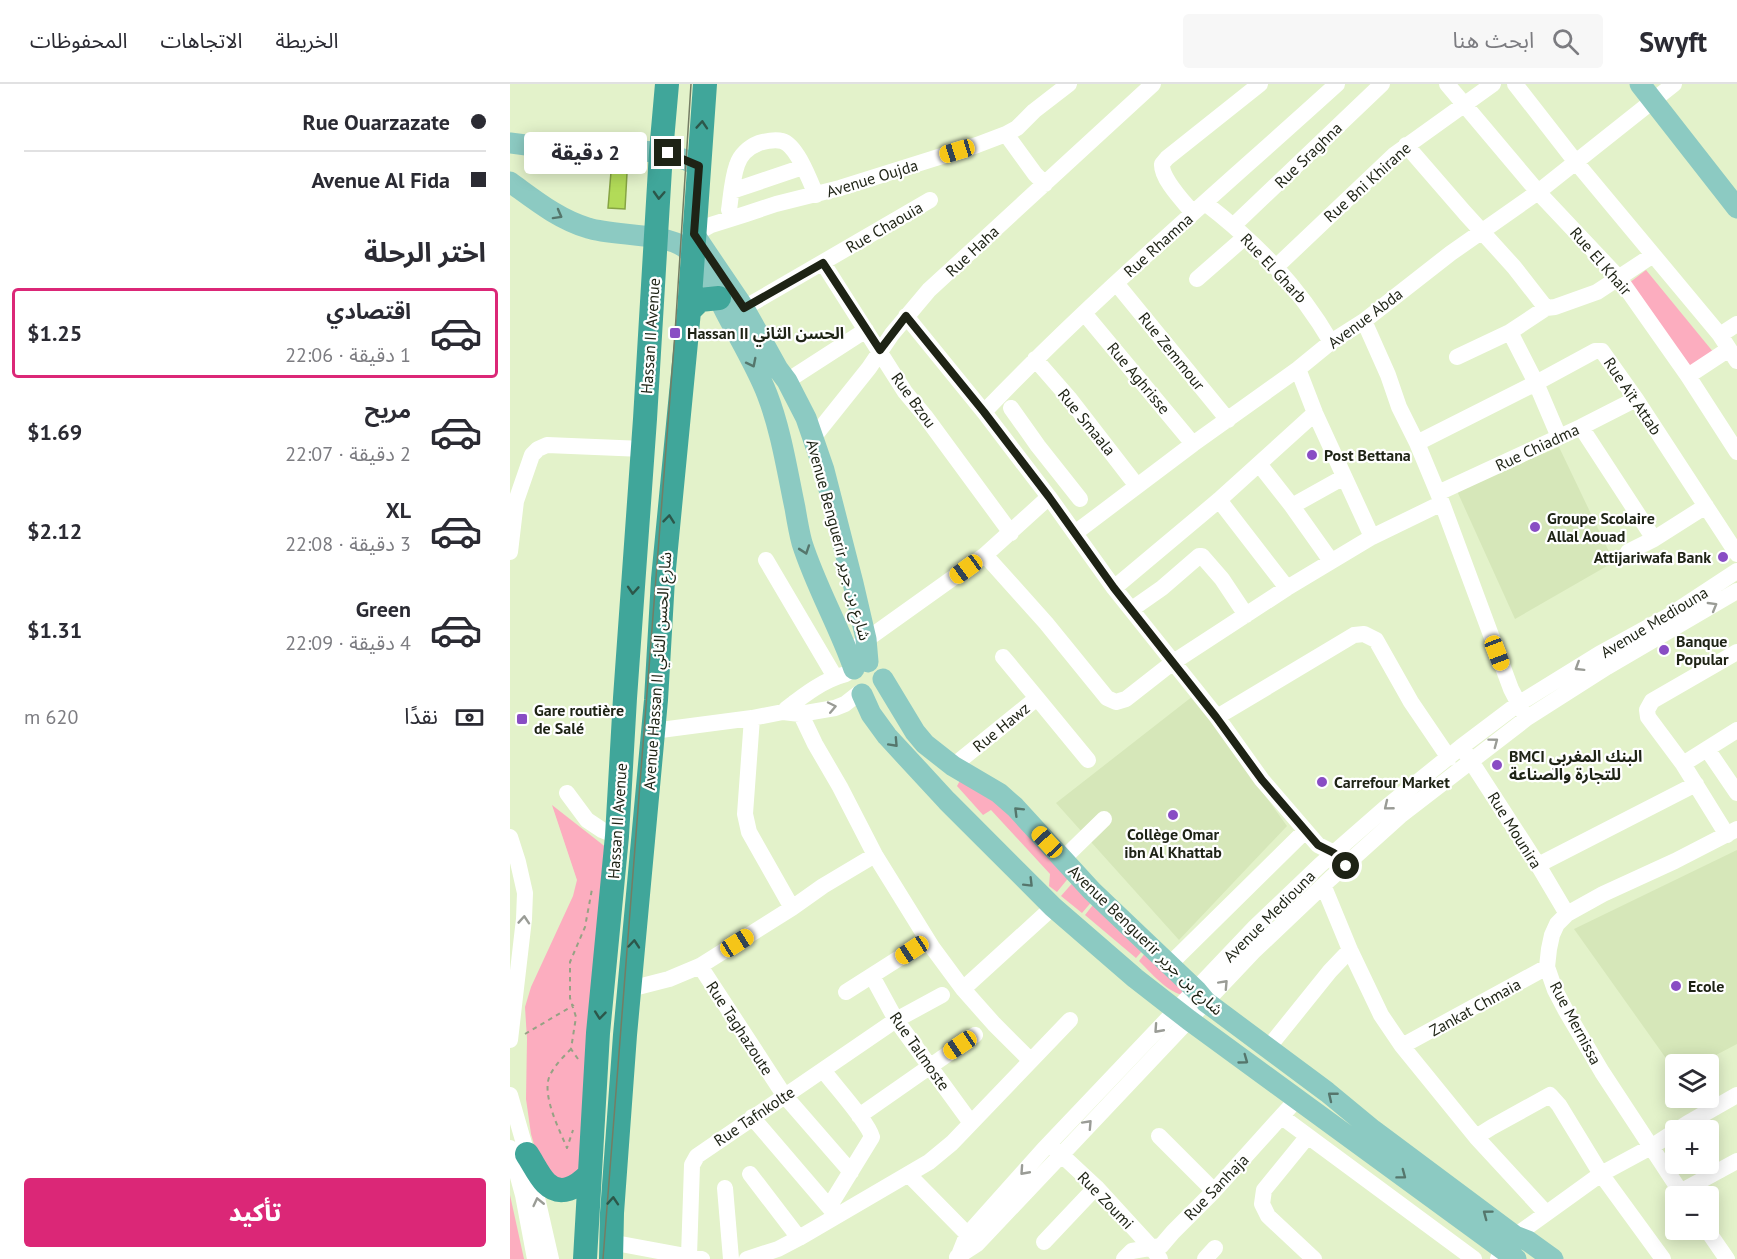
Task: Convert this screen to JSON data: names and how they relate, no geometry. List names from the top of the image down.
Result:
{
  "streets": {
    "highway": ["Hassan II Avenue", "Avenue Hassan II شارع الحسن الثاني"],
    "main road": ["Avenue Benguerir شارع بن جرير"],
    "street": [
      "Rue Sraghna",
      "Avenue Oujda",
      "Rue Bni Khirane",
      "Rue Chaouia",
      "Rue Rhamna",
      "Rue Haha",
      "Rue El Khair",
      "Rue El Gharb",
      "Avenue Abda",
      "Rue Zemmour",
      "Rue Aghrisse",
      "Rue Aït Attab",
      "Rue Bzou",
      "Rue Smaala",
      "Rue Chiadma",
      "Avenue Mediouna",
      "Rue Hawz",
      "Rue Mounira",
      "Zankat Chmaia",
      "Rue Mernissa",
      "Rue Taghazoute",
      "Rue Talmoste",
      "Rue Tafnkolte",
      "Rue Sanhaja",
      "Rue Zoumi"
    ]
  },
  "crossings": [
    ["Rue Sraghna", "Rue El Gharb"],
    ["Avenue Oujda", "Hassan II Avenue"],
    ["Avenue Oujda", "Avenue Benguerir شارع بن جرير"],
    ["Avenue Oujda", "Avenue Hassan II شارع الحسن الثاني"],
    ["Rue Bni Khirane", "Rue El Khair"],
    ["Rue Bni Khirane", "Rue El Gharb"],
    ["Rue Chaouia", "Rue Bzou"],
    ["Rue Chaouia", "Avenue Benguerir شارع بن جرير"],
    ["Rue Rhamna", "Rue El Gharb"],
    ["Rue Rhamna", "Rue Zemmour"],
    ["Rue Rhamna", "Rue Aghrisse"],
    ["Rue Rhamna", "Rue Smaala"],
    ["Rue Haha", "Rue Bzou"],
    ["Rue Haha", "Avenue Benguerir شارع بن جرير"],
    ["Rue El Khair", "Avenue Abda"],
    ["Rue El Gharb", "Avenue Abda"],
    ["Avenue Abda", "Rue Zemmour"],
    ["Avenue Abda", "Rue Aghrisse"],
    ["Avenue Abda", "Rue Smaala"],
    ["Hassan II Avenue", "Avenue Benguerir شارع بن جرير"],
    ["Hassan II Avenue", "Avenue Hassan II شارع الحسن الثاني"],
    ["Rue Aït Attab", "Rue Chiadma"],
    ["Avenue Benguerir شارع بن جرير", "Avenue Mediouna"],
    ["Avenue Benguerir شارع بن جرير", "Avenue Hassan II شارع الحسن الثاني"],
    ["Avenue Benguerir شارع بن جرير", "Rue Hawz"],
    ["Avenue Benguerir شارع بن جرير", "Rue Sanhaja"],
    ["Avenue Mediouna", "Rue Mounira"],
    ["Avenue Mediouna", "Rue Zoumi"],
    ["Rue Mounira", "Rue Mernissa"],
    ["Zankat Chmaia", "Rue Mernissa"],
    ["Rue Taghazoute", "Rue Tafnkolte"],
    ["Rue Talmoste", "Rue Tafnkolte"],
    ["Rue Sanhaja", "Rue Zoumi"]
  ],
  "one_way": ["Hassan II Avenue", "Avenue Hassan II شارع الحسن الثاني"],
  "places": {
    "transit": ["Hassan II الحسن الثاني", "Gare routière de Salé"],
    "other": [
      "Post Bettana",
      "Groupe Scolaire Allal Aouad",
      "Attijariwafa Bank",
      "Banque Popular",
      "BMCI البنك المغربي للتجارة والصناعة",
      "Carrefour Market",
      "Collège Omar ibn Al Khattab",
      "Ecole"
    ]
  },
  "page": {
    "header": "Swyft",
    "search": "ابحث هنا",
    "nav": ["الخريطة", "الاتجاهات", "المحفوظات"],
    "banner": ["Rue Ouarzazate", "Avenue Al Fida"],
    "bubble": "2 دقيقة",
    "heading": "اختر الرحلة",
    "list": [
      {
        "name": "اقتصادي",
        "note": "1 دقيقة · 22:06",
        "value": "$1.25"
      },
      {
        "name": "مريح",
        "note": "2 دقيقة · 22:07",
        "value": "$1.69"
      },
      {
        "name": "XL",
        "note": "3 دقيقة · 22:08",
        "value": "$2.12"
      },
      {
        "name": "Green",
        "note": "4 دقيقة · 22:09",
        "value": "$1.31"
      }
    ],
    "pay": ["نقدًا", "620 m"],
    "map_buttons": ["+", "−"],
    "buttons": "تأكيد"
  }
}
